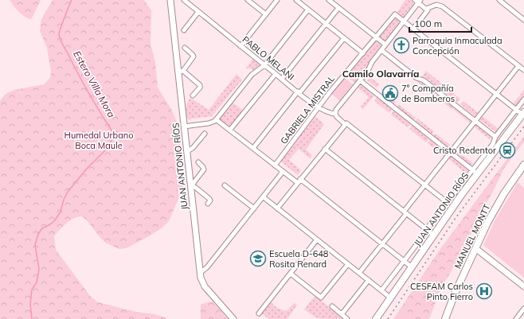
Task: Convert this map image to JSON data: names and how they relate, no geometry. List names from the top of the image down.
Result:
{
  "streets": {
    "main road": ["JUAN ANTONIO RÍOS", "MANUEL MONTT"],
    "street": ["PABLO MELANI", "GABRIELA MISTRAL"]
  },
  "crossings": [
    ["PABLO MELANI", "GABRIELA MISTRAL"]
  ],
  "districts": ["Camilo Olavarría"],
  "water": ["Estero Villa Mora"],
  "parks": ["Humedal Urbano Boca Maule"],
  "places": {
    "church": ["Parroquia Inmaculada Concepción"],
    "public building": ["7° Compañía de Bomberos"],
    "station": ["Cristo Redentor"],
    "school or university": ["Escuela D-648 Rosita Renard"],
    "hospital": ["CESFAM Carlos Pinto Fierro"]
  },
  "scale_bar": "100 m"
}
